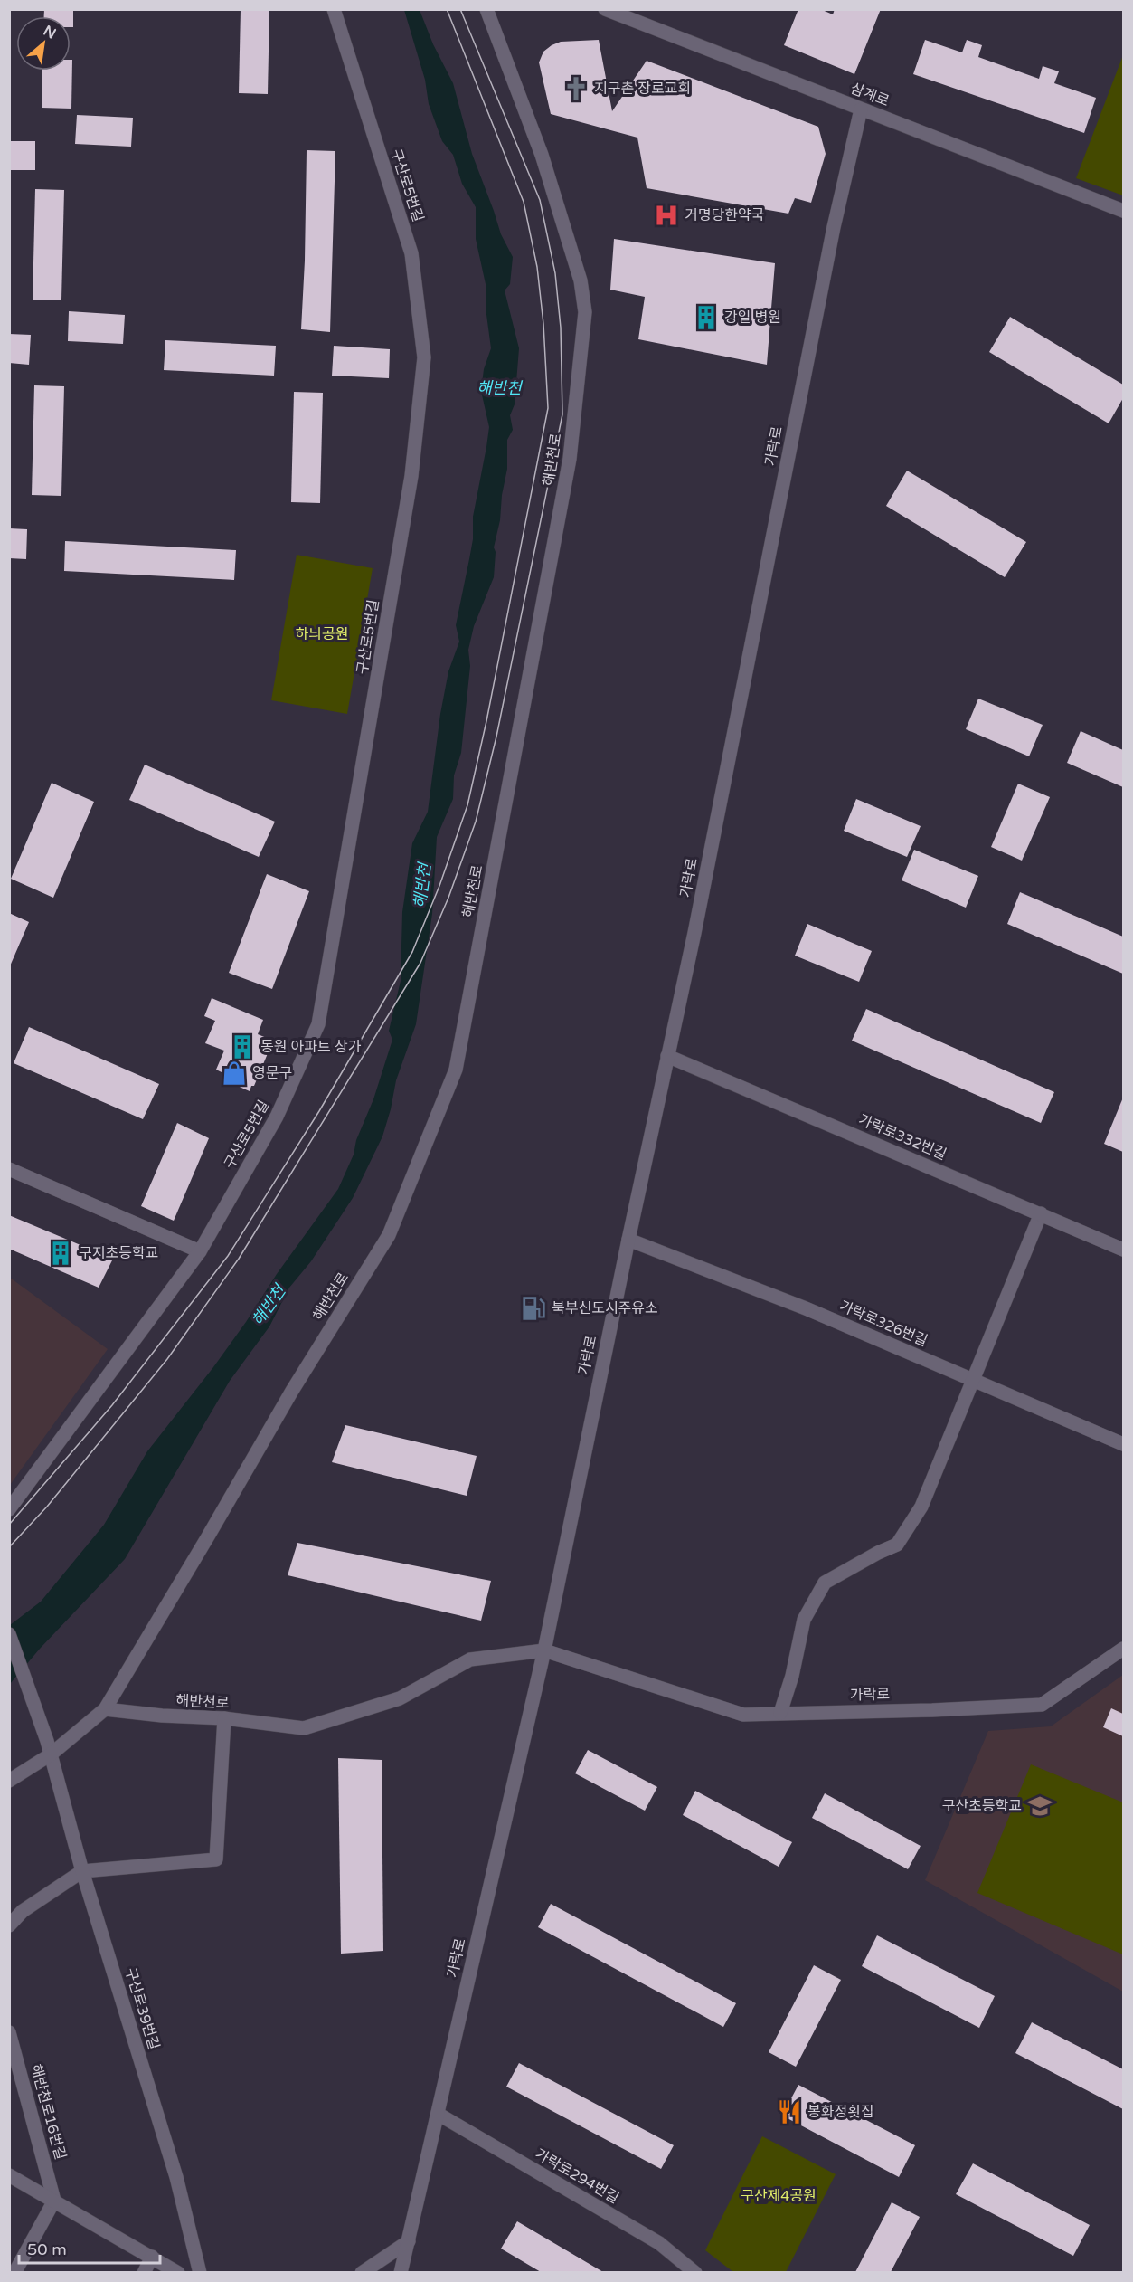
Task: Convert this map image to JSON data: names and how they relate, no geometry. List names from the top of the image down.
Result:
{
  "streets": {
    "street": [
      "삼계로",
      "구산로5번길",
      "가락로",
      "해반천로",
      "가락로332번길",
      "가락로326번길",
      "구산로39번길",
      "해반천로16번길",
      "가락로294번길"
    ]
  },
  "crossings": [
    ["삼계로", "가락로"],
    ["가락로", "해반천로"],
    ["가락로", "가락로332번길"],
    ["가락로", "가락로326번길"],
    ["가락로", "가락로294번길"],
    ["해반천로", "구산로39번길"]
  ],
  "water": ["해반천"],
  "parks": ["하늬공원", "구산제4공원"],
  "places": {
    "church": ["지구촌 장로교회"],
    "hospital": ["거명당한약국"],
    "building": ["강일 병원", "동원 아파트 상가", "구지초등학교"],
    "shop": ["영문구"],
    "fuel station": ["북부신도시주유소"],
    "school or university": ["구산초등학교"],
    "restaurant": ["봉화정횟집"]
  },
  "scale_bar": "50 m",
  "north": "top right"
}
